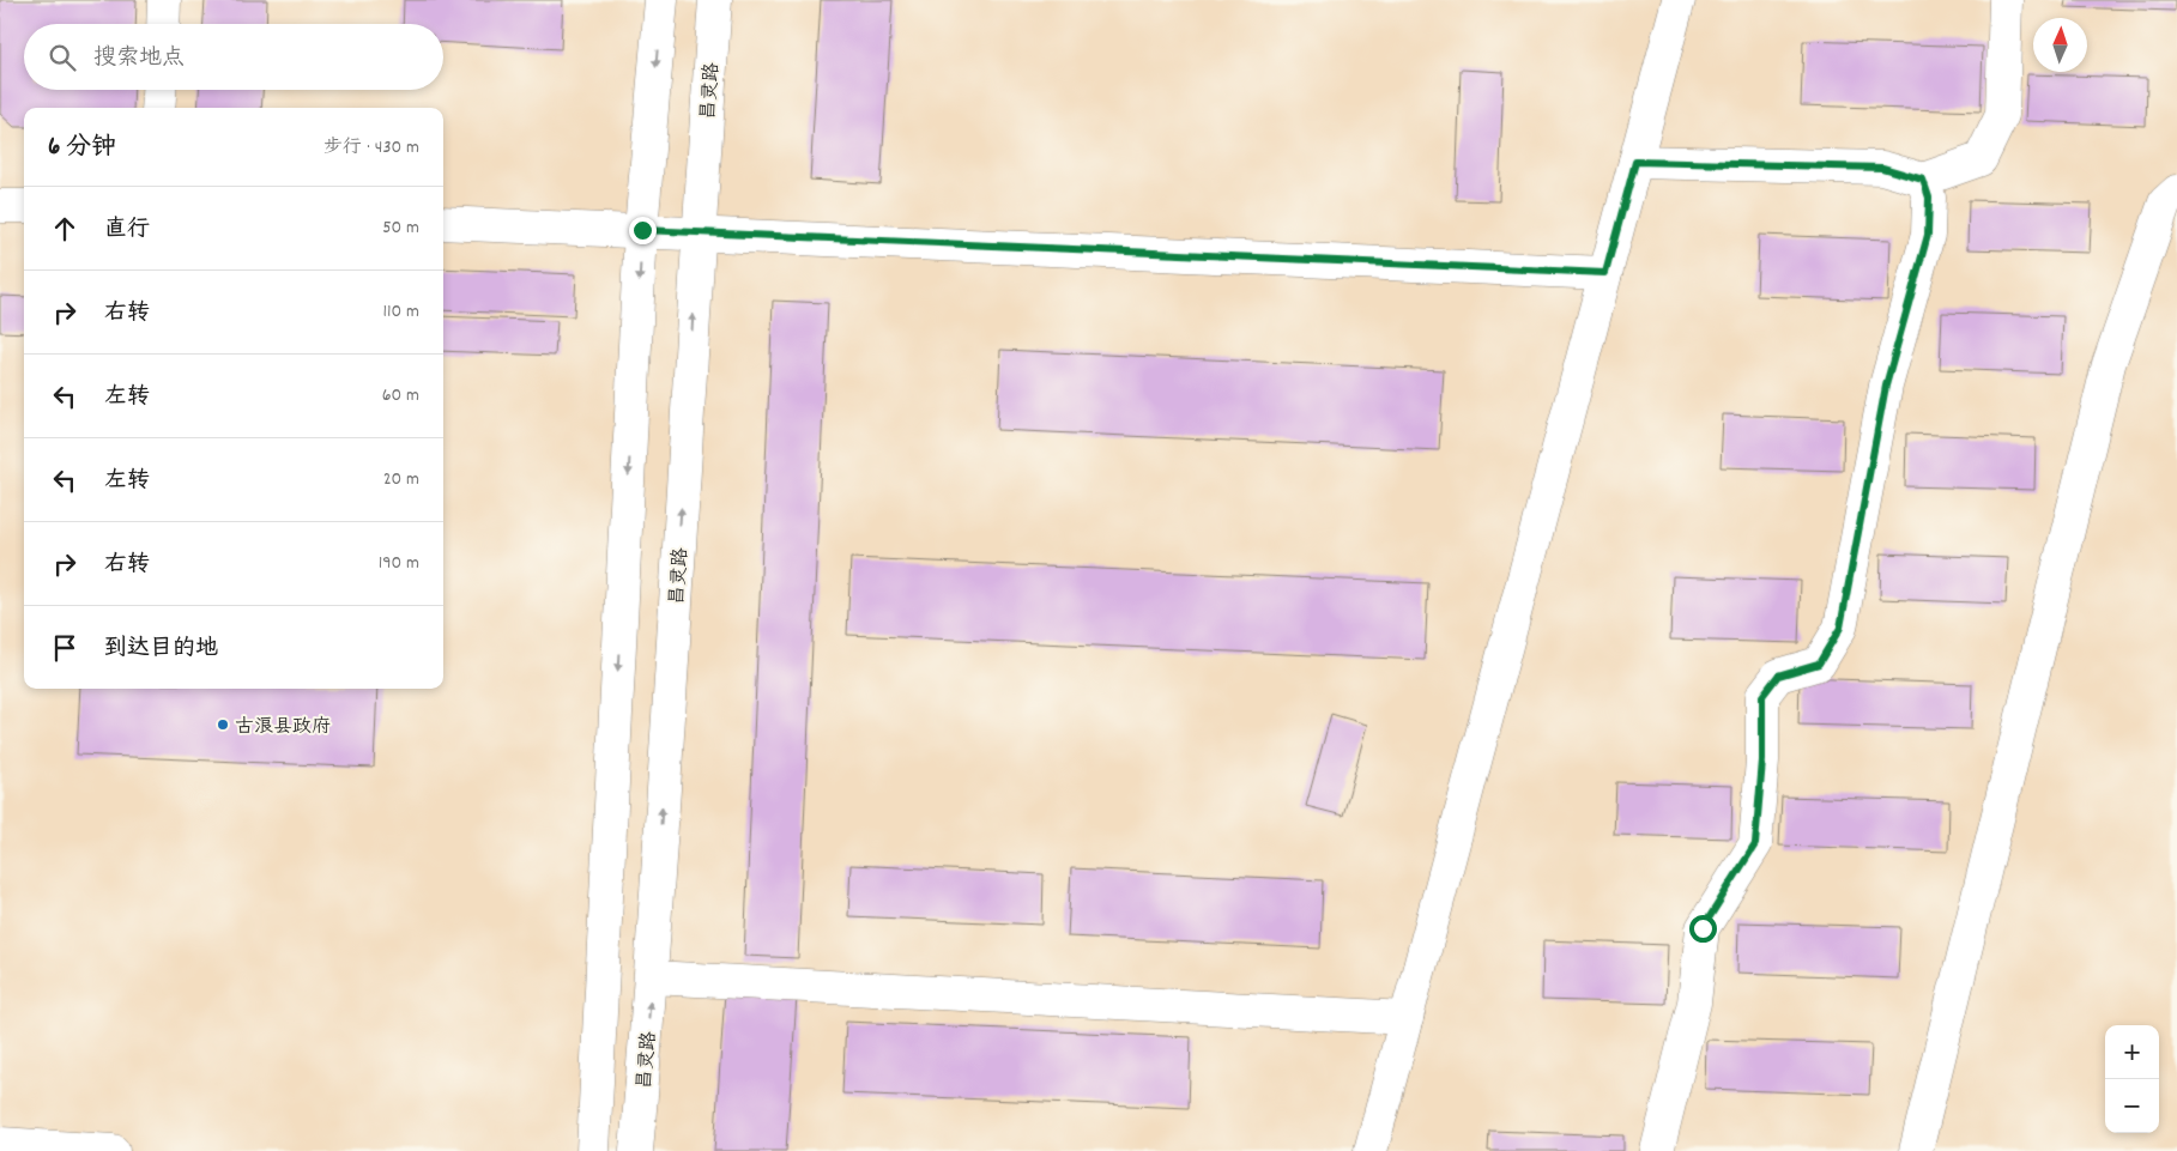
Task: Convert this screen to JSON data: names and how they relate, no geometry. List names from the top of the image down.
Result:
{
  "streets": {
    "street": ["昌灵路"]
  },
  "places": ["古浪县政府"],
  "north": "top",
  "page": {
    "search": "搜索地点",
    "heading": ["6 分钟", "步行 · 430 m"],
    "list": [
      ["直行", "50 m"],
      ["右转", "110 m"],
      ["左转", "60 m"],
      ["左转", "20 m"],
      ["右转", "190 m"],
      "到达目的地"
    ],
    "map_buttons": ["+", "−"]
  }
}
